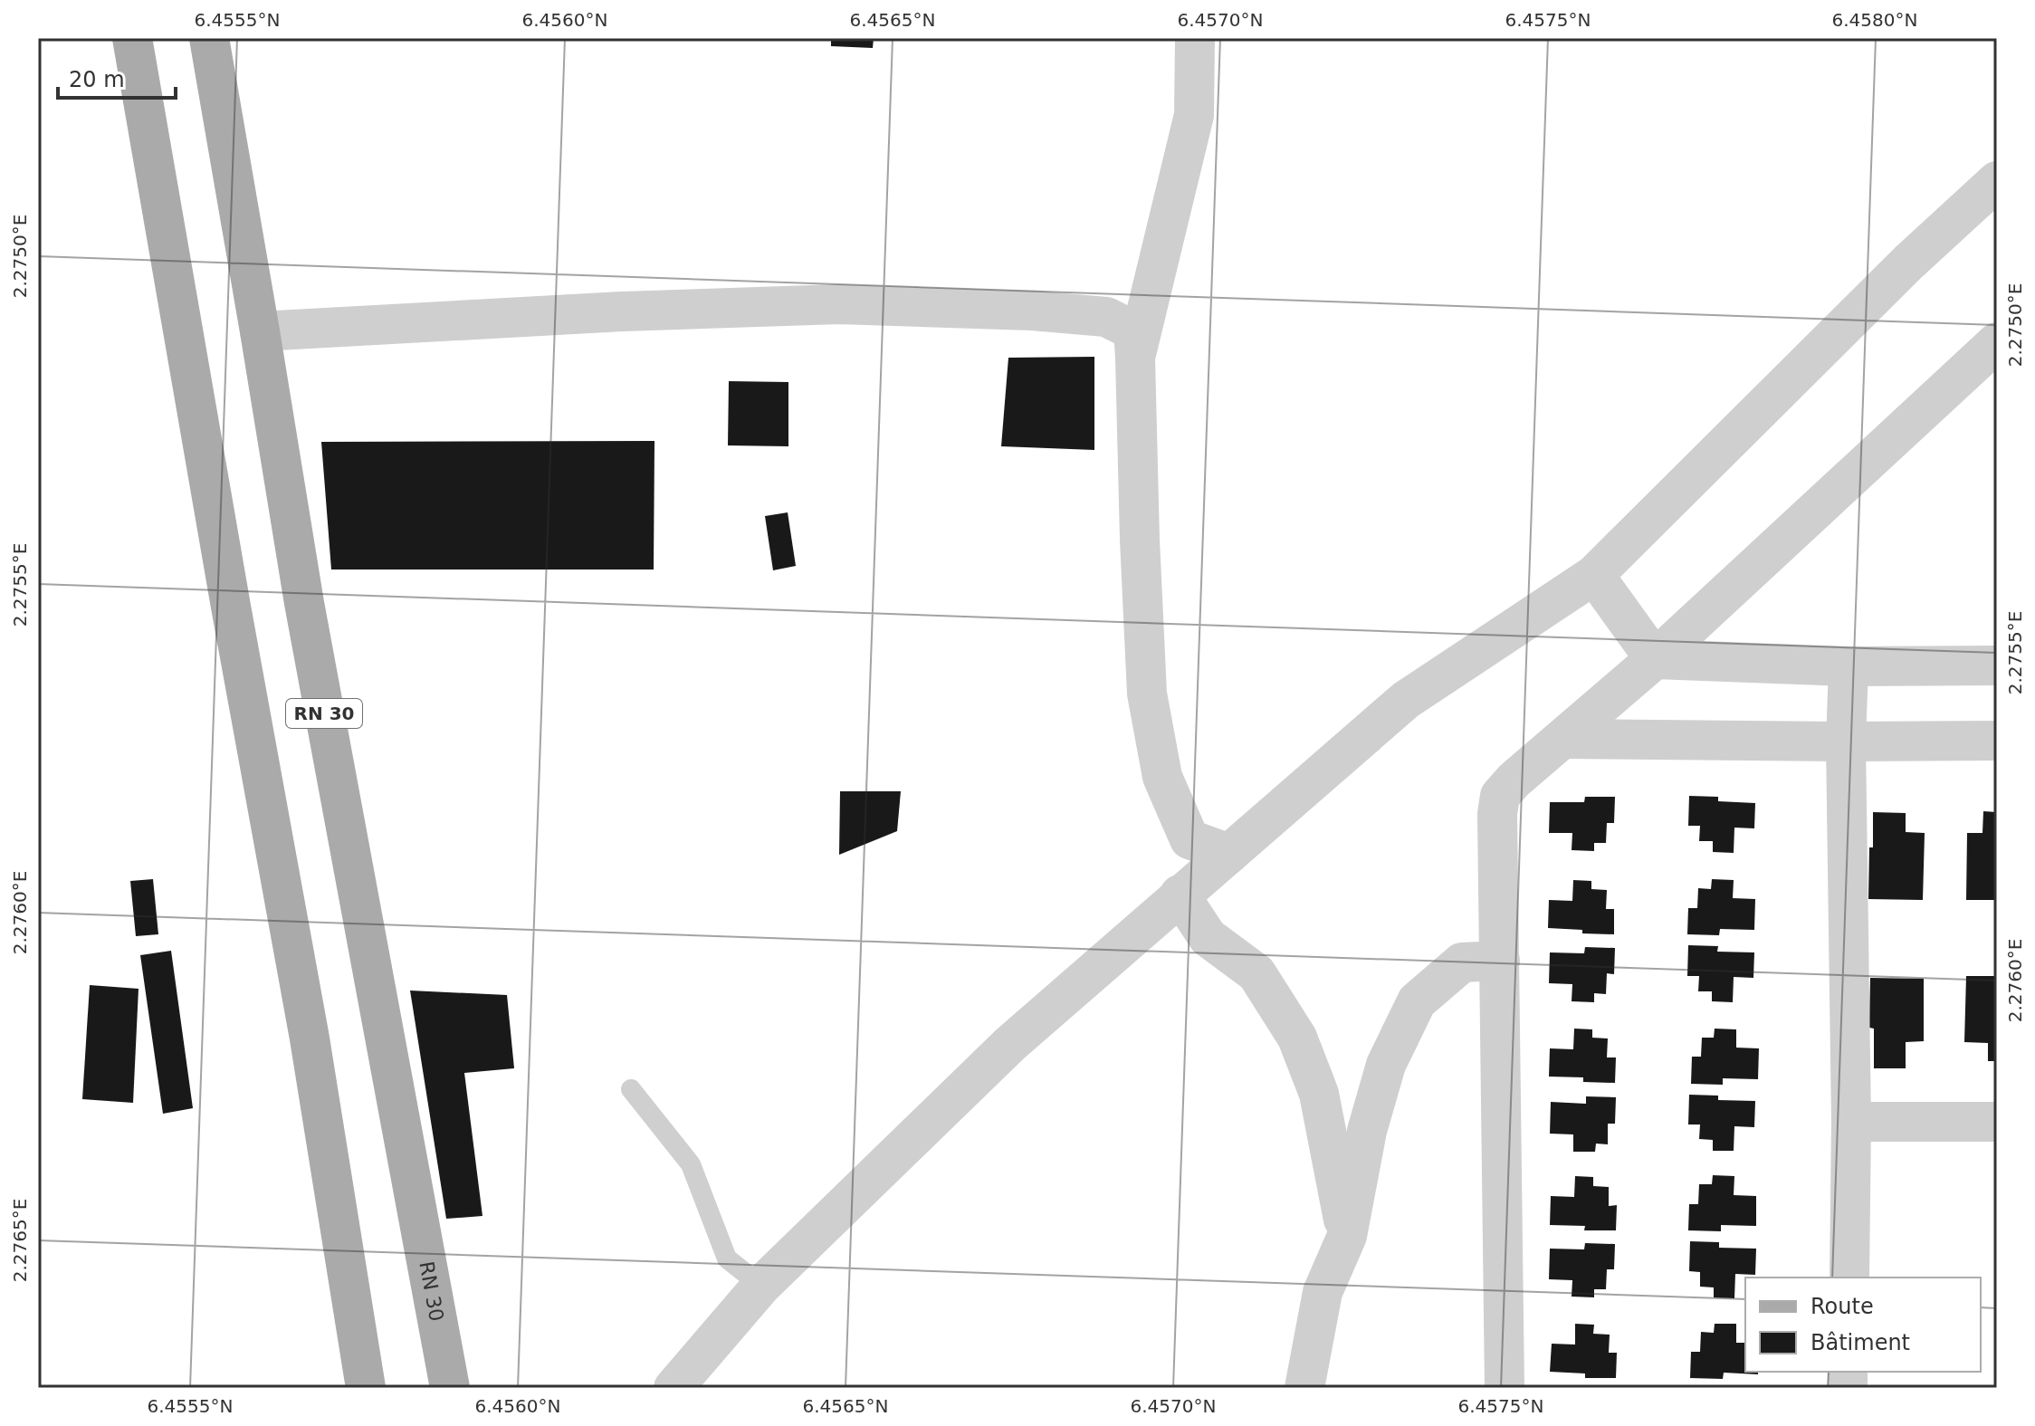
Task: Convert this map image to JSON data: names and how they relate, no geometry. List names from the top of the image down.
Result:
{
  "streets": {
    "main road": ["RN 30"]
  },
  "legend": ["Route", "Bâtiment"],
  "scale_bar": "20 m",
  "coordinates": [
    "6.4555°N",
    "6.4560°N",
    "6.4565°N",
    "6.4570°N",
    "6.4575°N",
    "6.4580°N",
    "2.2750°E",
    "2.2755°E",
    "2.2760°E",
    "2.2765°E"
  ]
}
